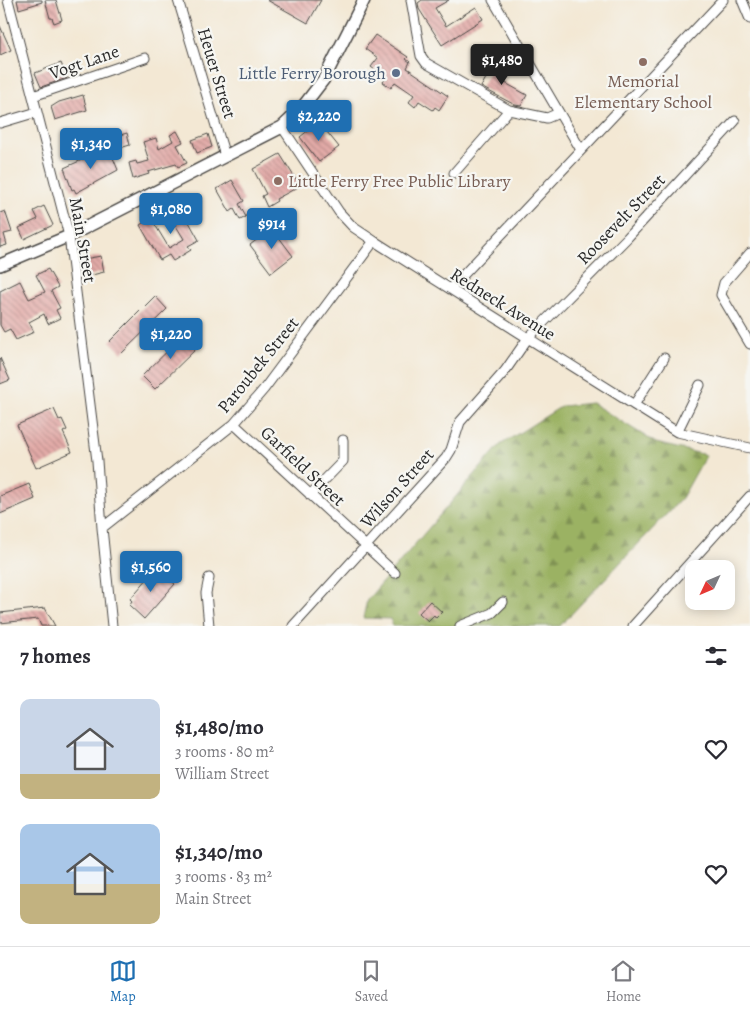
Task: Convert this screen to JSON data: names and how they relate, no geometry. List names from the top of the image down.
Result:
{
  "streets": {
    "street": [
      "Vogt Lane",
      "Heuer Street",
      "Roosevelt Street",
      "Main Street",
      "Redneck Avenue",
      "Paroubek Street",
      "Garfield Street",
      "Wilson Street"
    ]
  },
  "crossings": [
    ["Vogt Lane", "Main Street"],
    ["Roosevelt Street", "Redneck Avenue"],
    ["Roosevelt Street", "Wilson Street"],
    ["Main Street", "Paroubek Street"],
    ["Redneck Avenue", "Paroubek Street"],
    ["Redneck Avenue", "Wilson Street"],
    ["Paroubek Street", "Garfield Street"],
    ["Garfield Street", "Wilson Street"]
  ],
  "places": ["Memorial Elementary School", "Little Ferry Borough", "Little Ferry Free Public Library"],
  "north": "bottom left",
  "page": {
    "price": [
      "$1,480",
      "$2,220",
      "$1,340",
      "$1,080",
      "$914",
      "$1,220",
      "$1,560"
    ],
    "heading": "7 homes",
    "list": [
      {
        "name": "$1,480/mo",
        "note": "3 rooms · 80 m² · William Street"
      },
      {
        "name": "$1,340/mo",
        "note": "3 rooms · 83 m² · Main Street"
      }
    ],
    "tabs": ["Map", "Saved", "Home"]
  }
}
